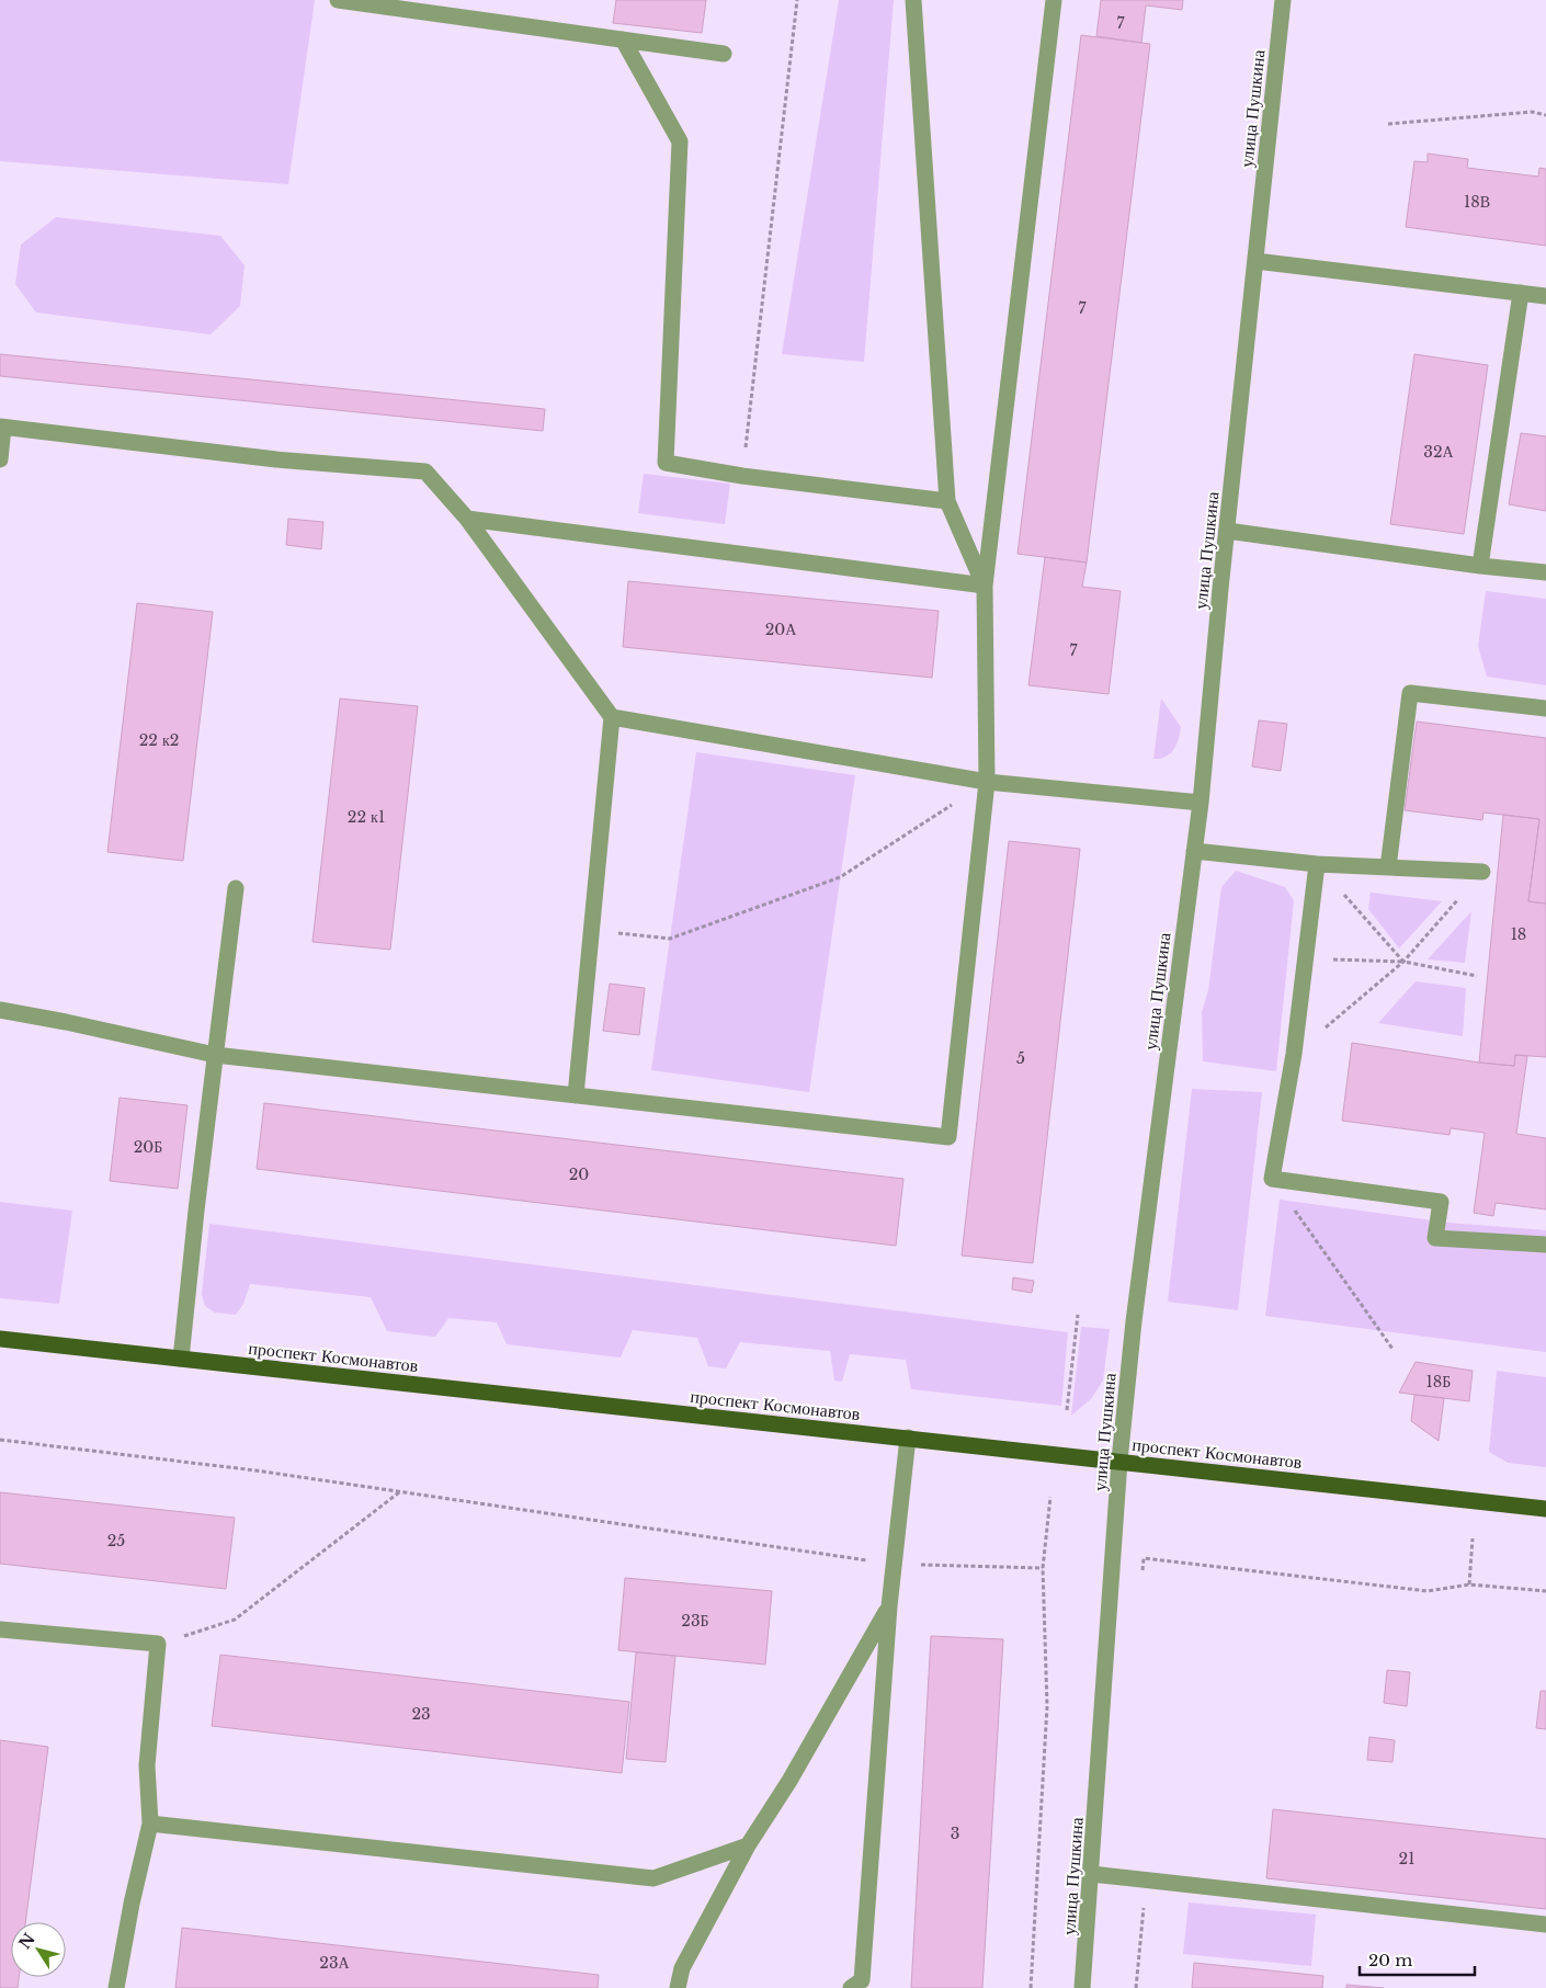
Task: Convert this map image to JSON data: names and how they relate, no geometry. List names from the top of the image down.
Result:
{
  "streets": {
    "main road": ["проспект Космонавтов"],
    "street": ["улица Пушкина"]
  },
  "crossings": [
    ["улица Пушкина", "проспект Космонавтов"]
  ],
  "house_numbers": [
    "7",
    "18В",
    "7",
    "32А",
    "20А",
    "7",
    "22 к2",
    "22 к1",
    "18",
    "5",
    "20Б",
    "20",
    "18Б",
    "25",
    "23Б",
    "23",
    "3",
    "21",
    "23А"
  ],
  "scale_bar": "20 m",
  "north": "top left"
}
